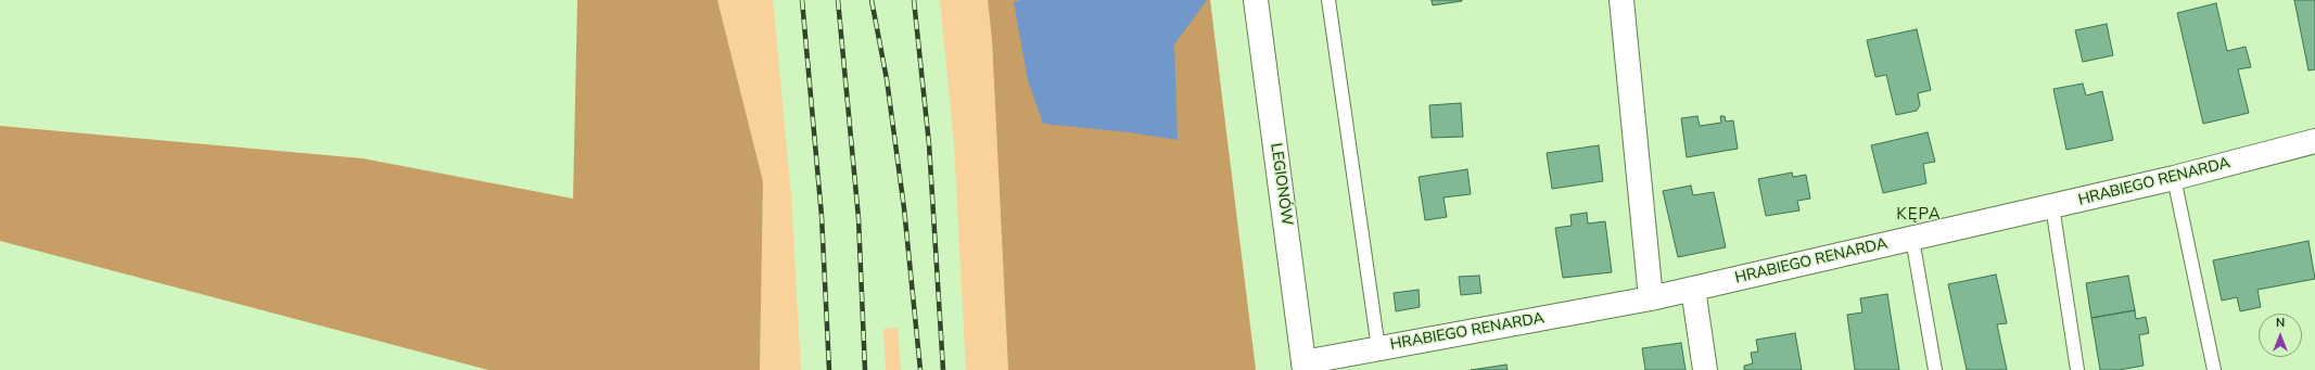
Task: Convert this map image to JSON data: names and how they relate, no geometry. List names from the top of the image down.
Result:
{
  "streets": {
    "street": ["HRABIEGO RENARDA", "LEGIONÓW"]
  },
  "crossings": [
    ["HRABIEGO RENARDA", "LEGIONÓW"]
  ],
  "districts": ["KĘPA"],
  "north": "top"
}
